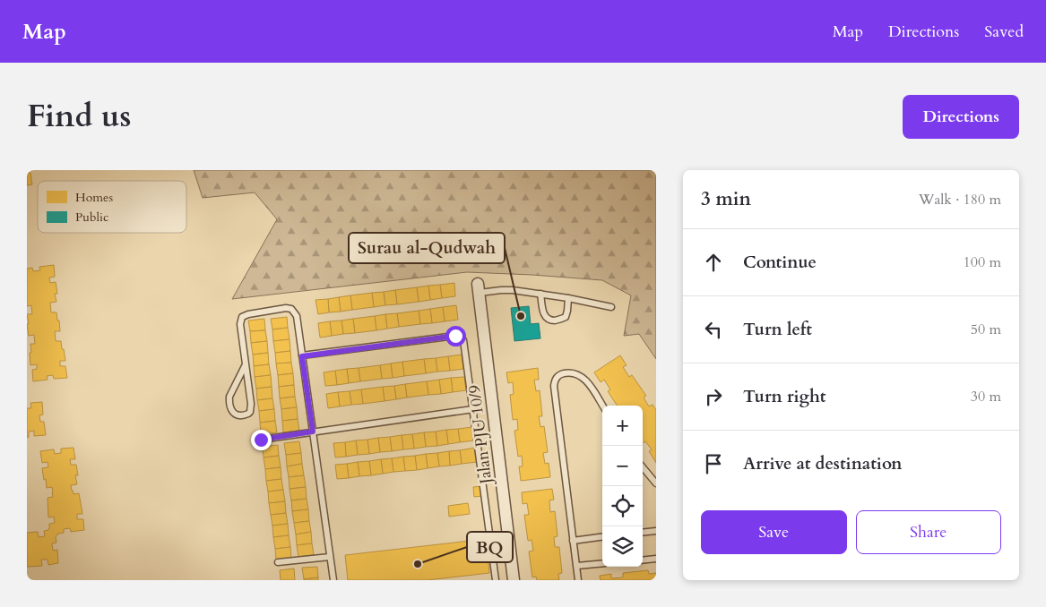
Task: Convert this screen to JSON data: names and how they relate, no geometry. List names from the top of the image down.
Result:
{
  "streets": {
    "street": ["Jalan PJU 10/9"]
  },
  "places": ["Surau al-Qudwah", "BQ"],
  "legend": ["Homes", "Public"],
  "page": {
    "header": "Map",
    "nav": ["Map", "Directions", "Saved"],
    "title": "Find us",
    "buttons": [
      "Directions",
      ["Save", "Share"]
    ],
    "heading": ["3 min", "Walk · 180 m"],
    "list": [
      ["Continue", "100 m"],
      ["Turn left", "50 m"],
      ["Turn right", "30 m"],
      "Arrive at destination"
    ],
    "map_buttons": ["+", "−"]
  }
}
